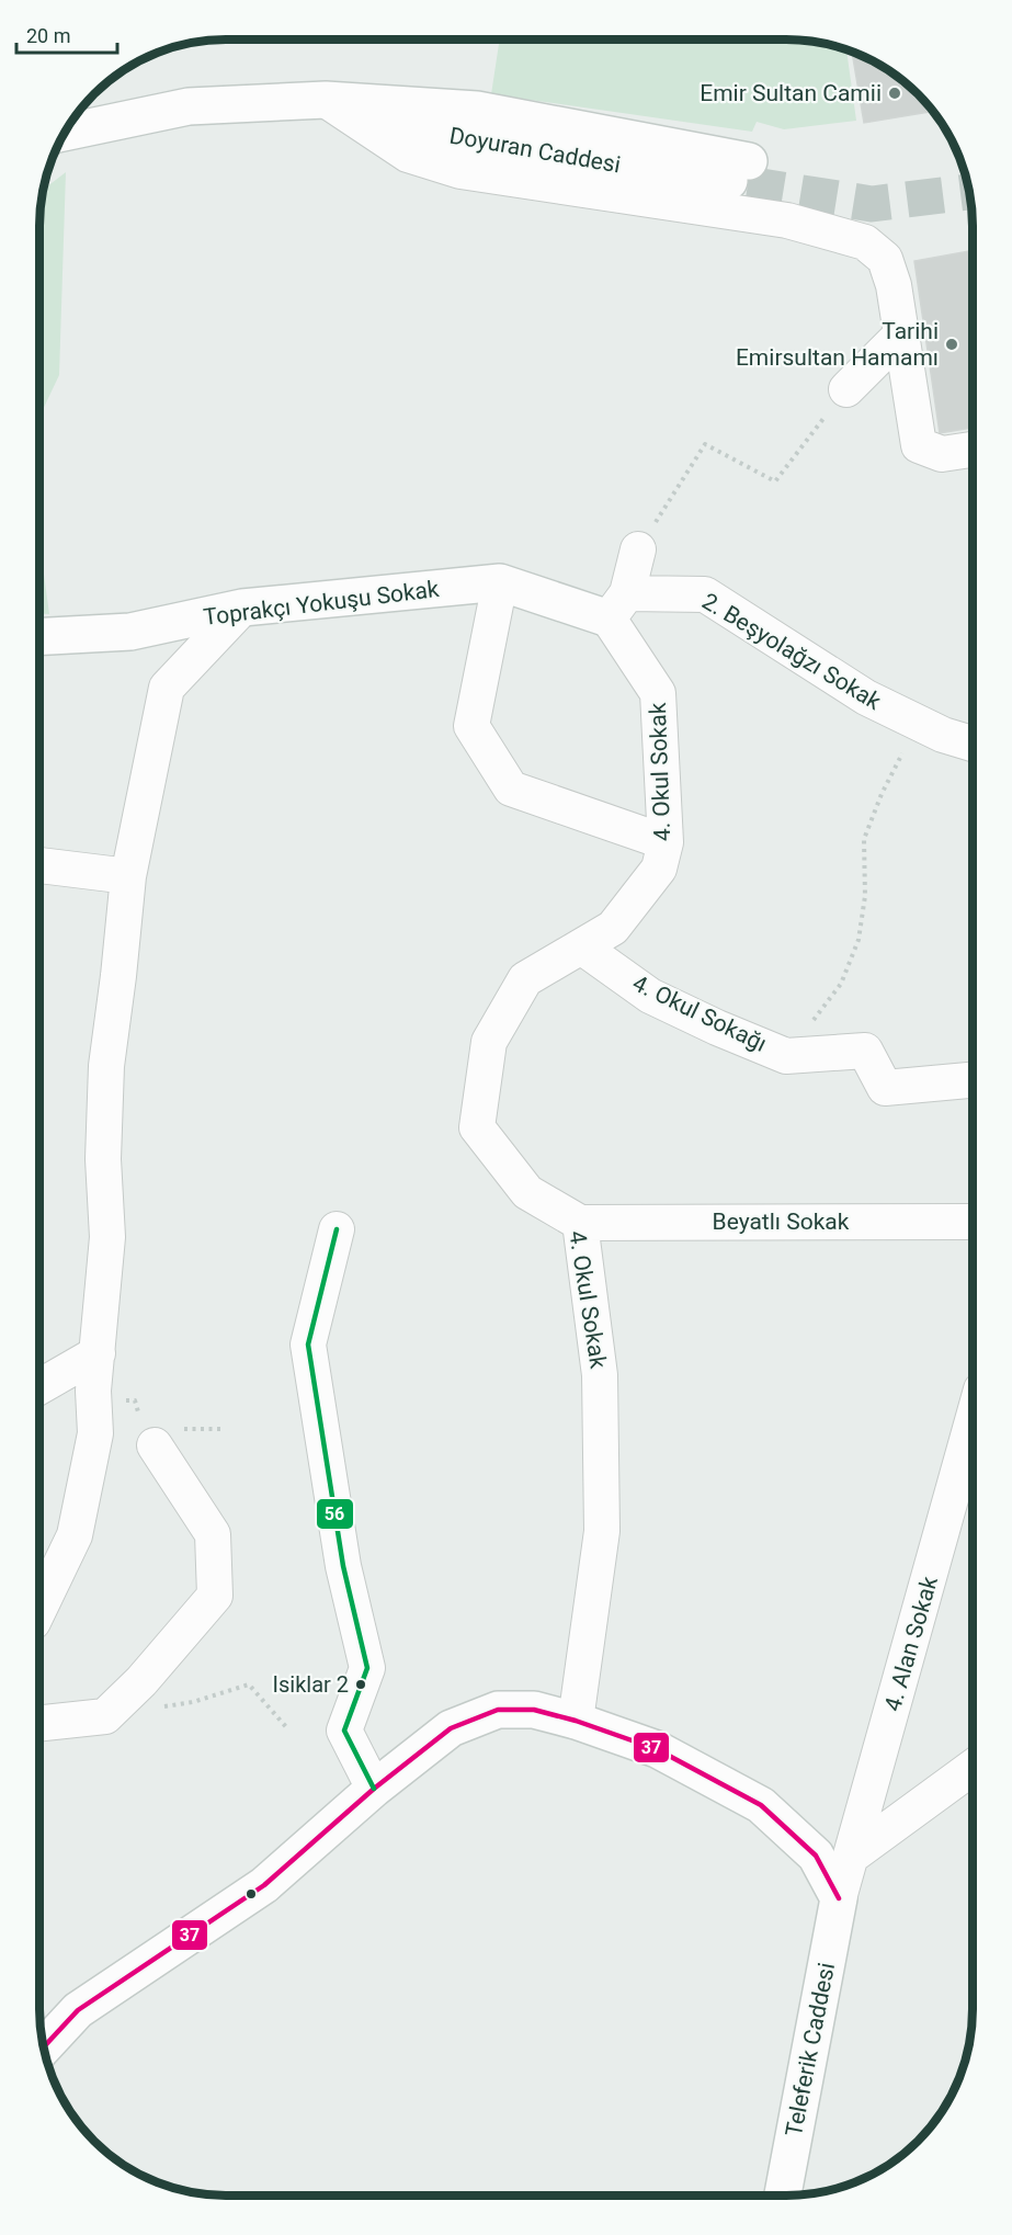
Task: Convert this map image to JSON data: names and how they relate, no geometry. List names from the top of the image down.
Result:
{
  "streets": {
    "main road": ["Doyuran Caddesi", "Toprakçı Yokuşu Sokak", "Teleferik Caddesi"],
    "street": [
      "2. Beşyolağzı Sokak",
      "4. Okul Sokak",
      "4. Okul Sokağı",
      "Beyatlı Sokak",
      "4. Alan Sokak"
    ]
  },
  "crossings": [
    ["Toprakçı Yokuşu Sokak", "2. Beşyolağzı Sokak"],
    ["Toprakçı Yokuşu Sokak", "4. Okul Sokak"],
    ["2. Beşyolağzı Sokak", "4. Okul Sokak"],
    ["4. Okul Sokak", "4. Okul Sokağı"],
    ["4. Okul Sokak", "Beyatlı Sokak"],
    ["4. Alan Sokak", "Teleferik Caddesi"]
  ],
  "places": ["Emir Sultan Camii", "Tarihi Emirsultan Hamamı", "Isiklar 2"],
  "lines": ["transit line 56", "transit line 37"],
  "scale_bar": "20 m"
}
